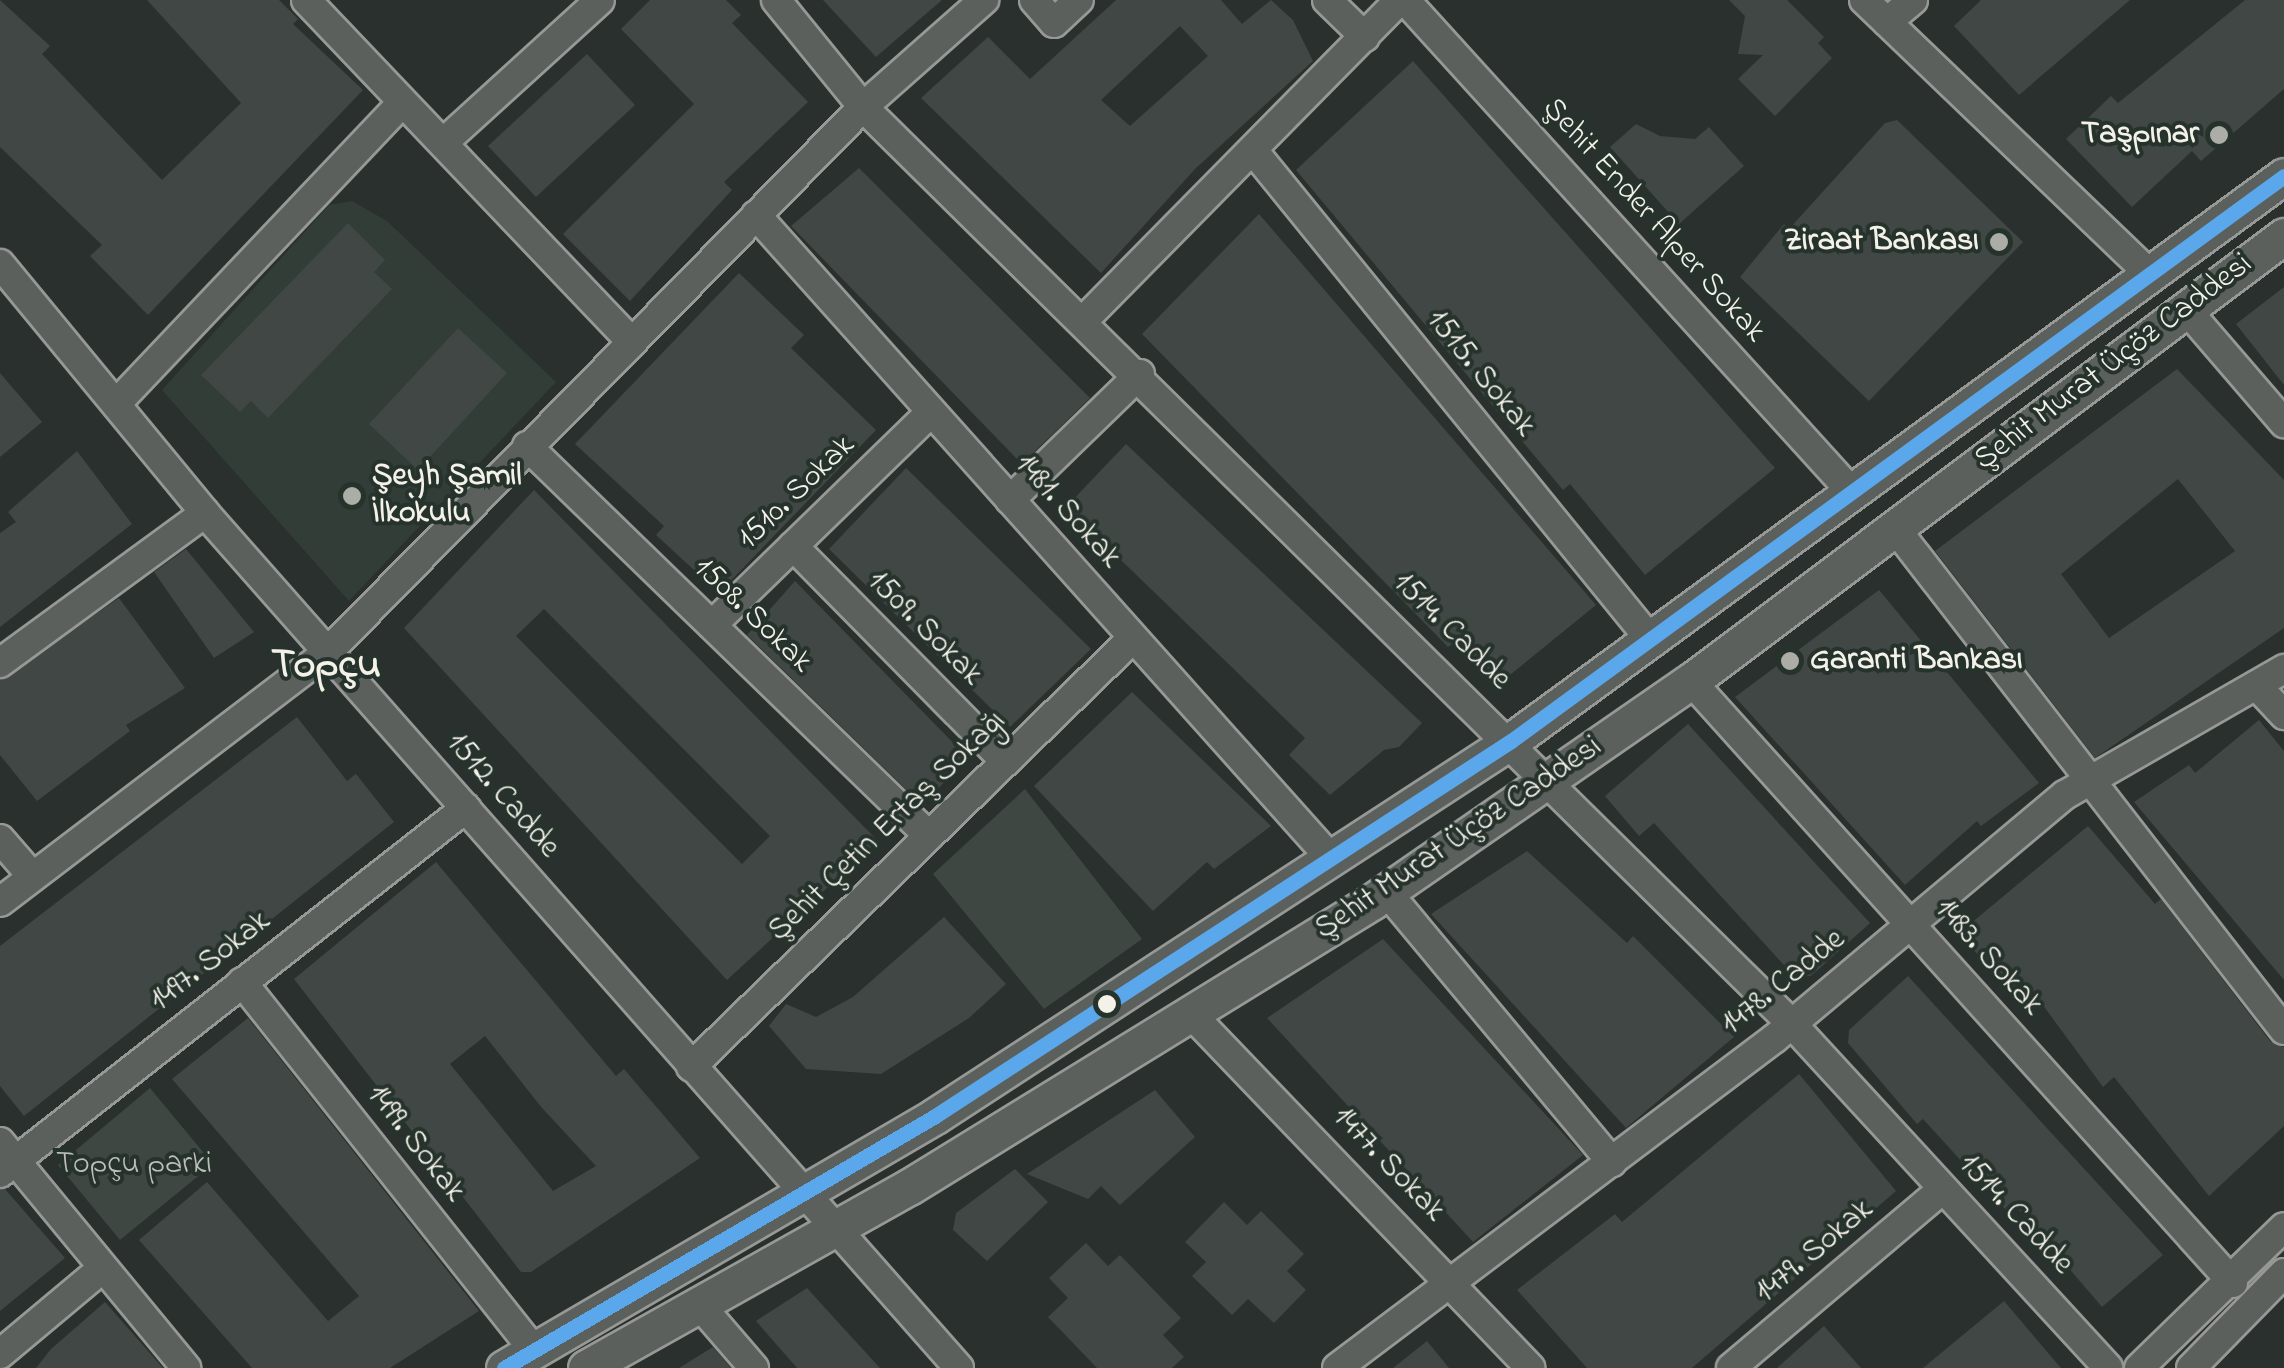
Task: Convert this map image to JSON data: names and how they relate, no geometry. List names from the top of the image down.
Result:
{
  "streets": {
    "main road": ["Şehit Murat Üçöz Caddesi"],
    "street": [
      "Şehit Ender Alper Sokak",
      "1515. Sokak",
      "1510. Sokak",
      "1481. Sokak",
      "1508. Sokak",
      "1509. Sokak",
      "1514. Cadde",
      "1512. Cadde",
      "Şehit Çetin Ertaş Sokağı",
      "1483. Sokak",
      "1497. Sokak",
      "1478. Cadde",
      "1499. Sokak",
      "1477. Sokak",
      "1479. Sokak"
    ]
  },
  "crossings": [
    ["Şehit Ender Alper Sokak", "Şehit Murat Üçöz Caddesi"],
    ["Şehit Murat Üçöz Caddesi", "1515. Sokak"],
    ["Şehit Murat Üçöz Caddesi", "1481. Sokak"],
    ["Şehit Murat Üçöz Caddesi", "1514. Cadde"],
    ["Şehit Murat Üçöz Caddesi", "1512. Cadde"],
    ["Şehit Murat Üçöz Caddesi", "1483. Sokak"],
    ["Şehit Murat Üçöz Caddesi", "1499. Sokak"],
    ["Şehit Murat Üçöz Caddesi", "1477. Sokak"],
    ["1510. Sokak", "1481. Sokak"],
    ["1510. Sokak", "1508. Sokak"],
    ["1510. Sokak", "1509. Sokak"],
    ["1481. Sokak", "Şehit Çetin Ertaş Sokağı"],
    ["1508. Sokak", "Şehit Çetin Ertaş Sokağı"],
    ["1509. Sokak", "Şehit Çetin Ertaş Sokağı"],
    ["1514. Cadde", "1478. Cadde"],
    ["1514. Cadde", "1479. Sokak"],
    ["1512. Cadde", "Şehit Çetin Ertaş Sokağı"],
    ["1512. Cadde", "1497. Sokak"],
    ["1483. Sokak", "1478. Cadde"],
    ["1497. Sokak", "1499. Sokak"],
    ["1478. Cadde", "1477. Sokak"]
  ],
  "districts": ["Topçu"],
  "parks": ["Topçu parki"],
  "places": [
    "Taşpınar",
    "Ziraat Bankası",
    "Şeyh Şamil İlkokulu",
    "Garanti Bankası"
  ]
}
